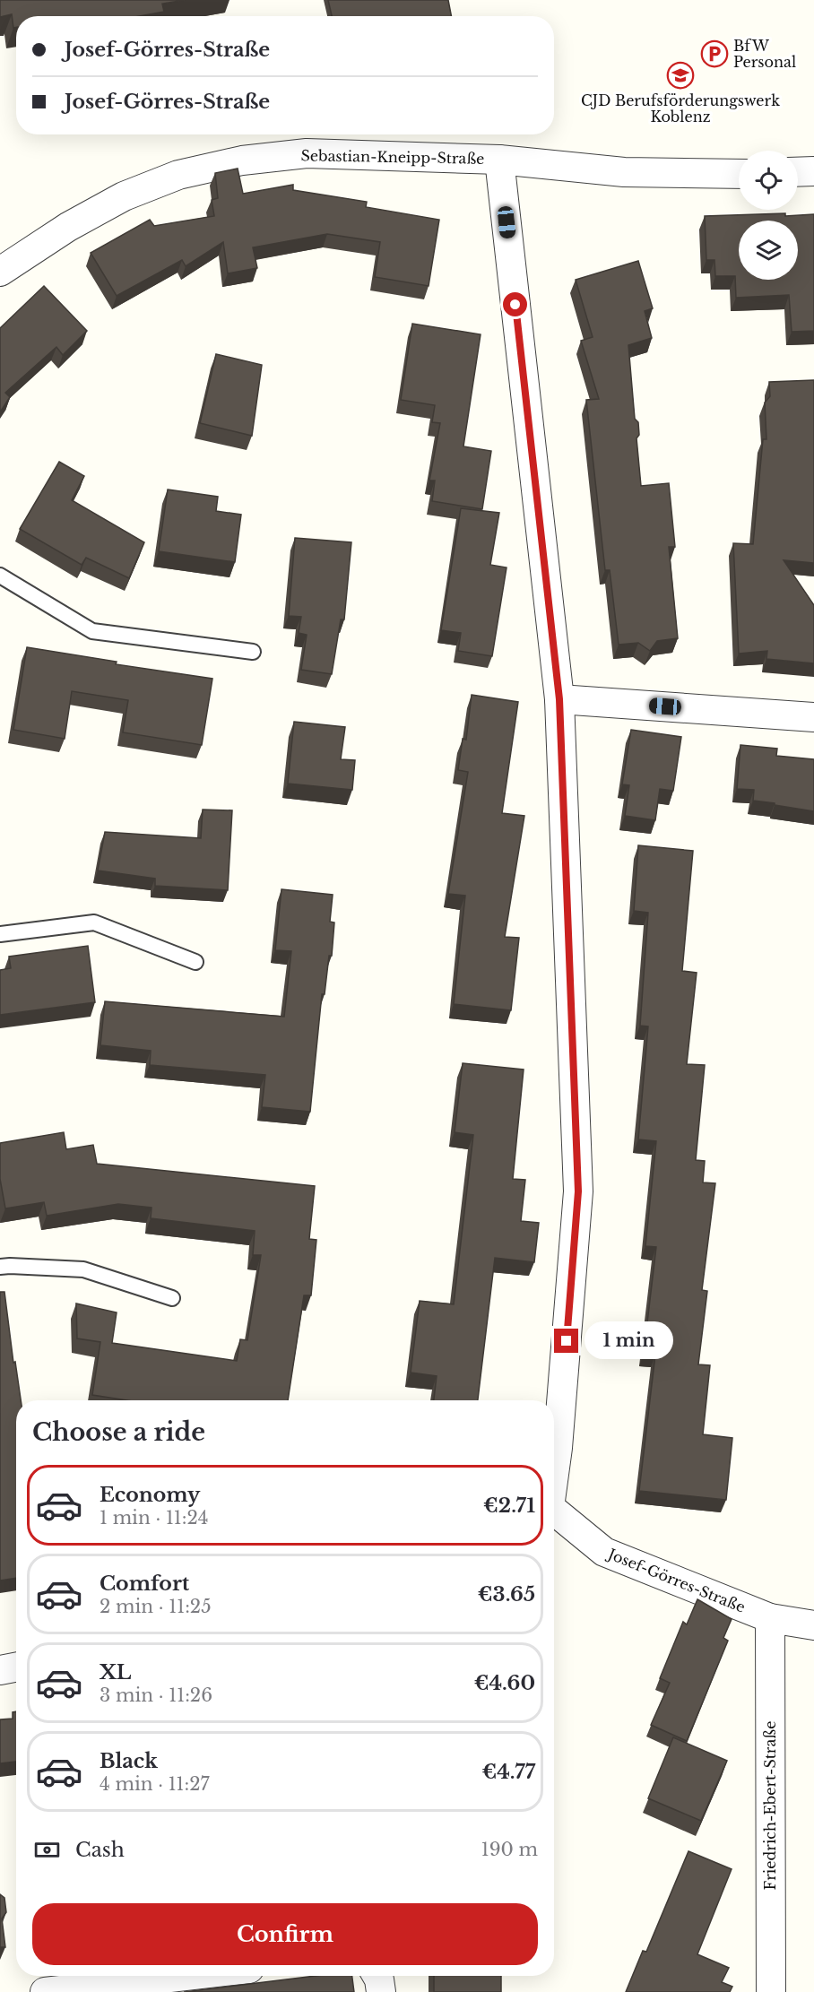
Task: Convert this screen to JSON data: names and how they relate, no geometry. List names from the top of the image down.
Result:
{
  "streets": {
    "street": ["Sebastian-Kneipp-Straße", "Josef-Görres-Straße", "Friedrich-Ebert-Straße"]
  },
  "crossings": [
    ["Sebastian-Kneipp-Straße", "Josef-Görres-Straße"],
    ["Josef-Görres-Straße", "Friedrich-Ebert-Straße"]
  ],
  "places": {
    "parking": ["BfW Personal"],
    "school or university": ["CJD Berufsförderungswerk Koblenz"]
  },
  "page": {
    "banner": ["Josef-Görres-Straße", "Josef-Görres-Straße"],
    "bubble": "1 min",
    "heading": "Choose a ride",
    "list": [
      {
        "name": "Economy",
        "note": "1 min · 11:24",
        "value": "€2.71"
      },
      {
        "name": "Comfort",
        "note": "2 min · 11:25",
        "value": "€3.65"
      },
      {
        "name": "XL",
        "note": "3 min · 11:26",
        "value": "€4.60"
      },
      {
        "name": "Black",
        "note": "4 min · 11:27",
        "value": "€4.77"
      }
    ],
    "pay": ["Cash", "190 m"],
    "buttons": "Confirm"
  }
}
